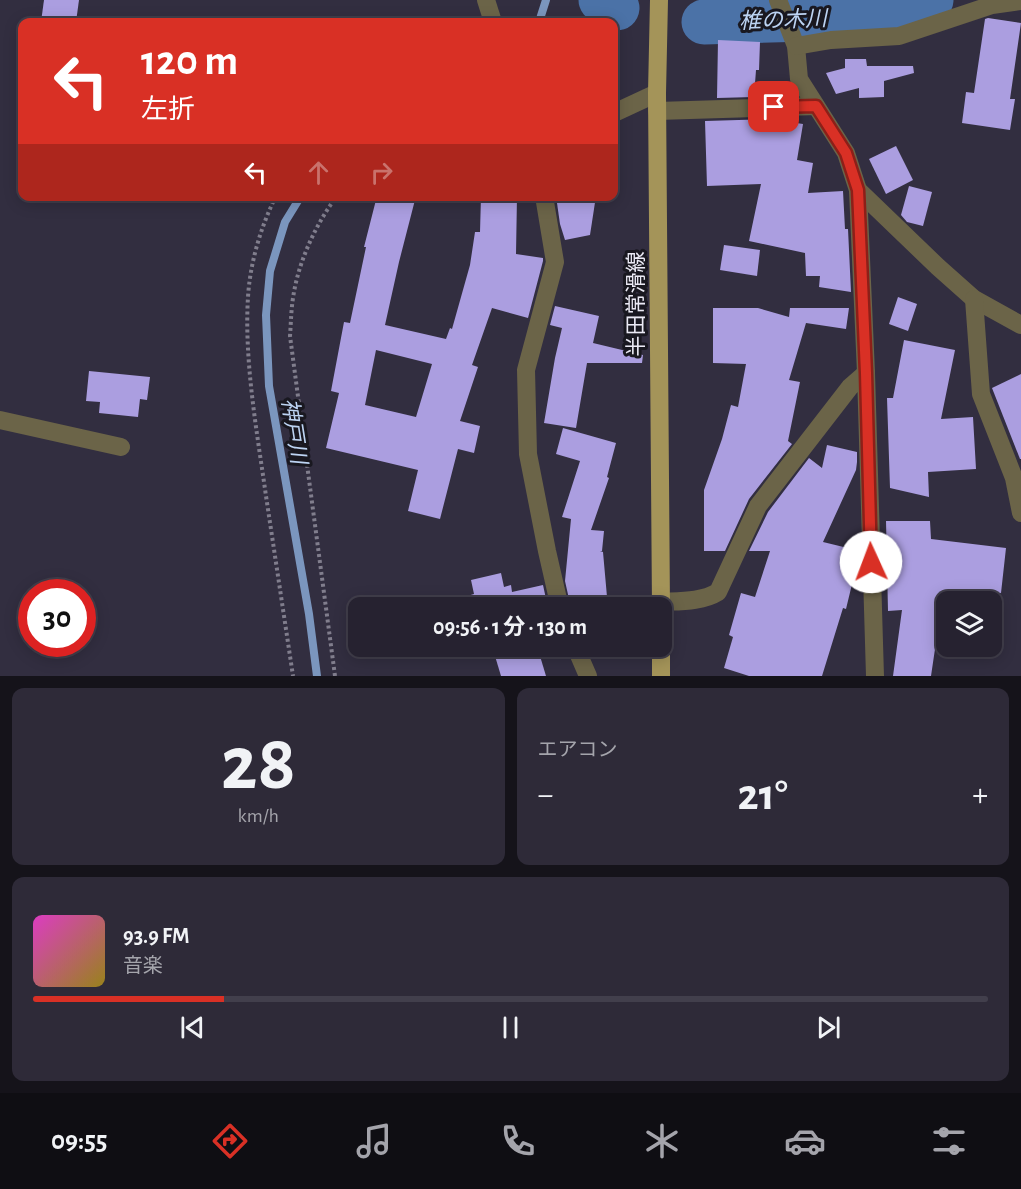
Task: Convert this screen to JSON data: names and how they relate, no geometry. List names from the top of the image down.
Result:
{
  "streets": {
    "main road": ["半田常滑線"]
  },
  "water": ["椎の木川", "神戸川"],
  "page": {
    "turn": ["120 m", "左折"],
    "limit": "30",
    "trip": "09:56 · 1 分 · 130 m",
    "tile": [
      ["28", "km/h"],
      "エアコン"
    ],
    "heat": ["−", "21°", "+"],
    "song": ["93.9 FM", "音楽"],
    "tabs": "09:55"
  }
}
